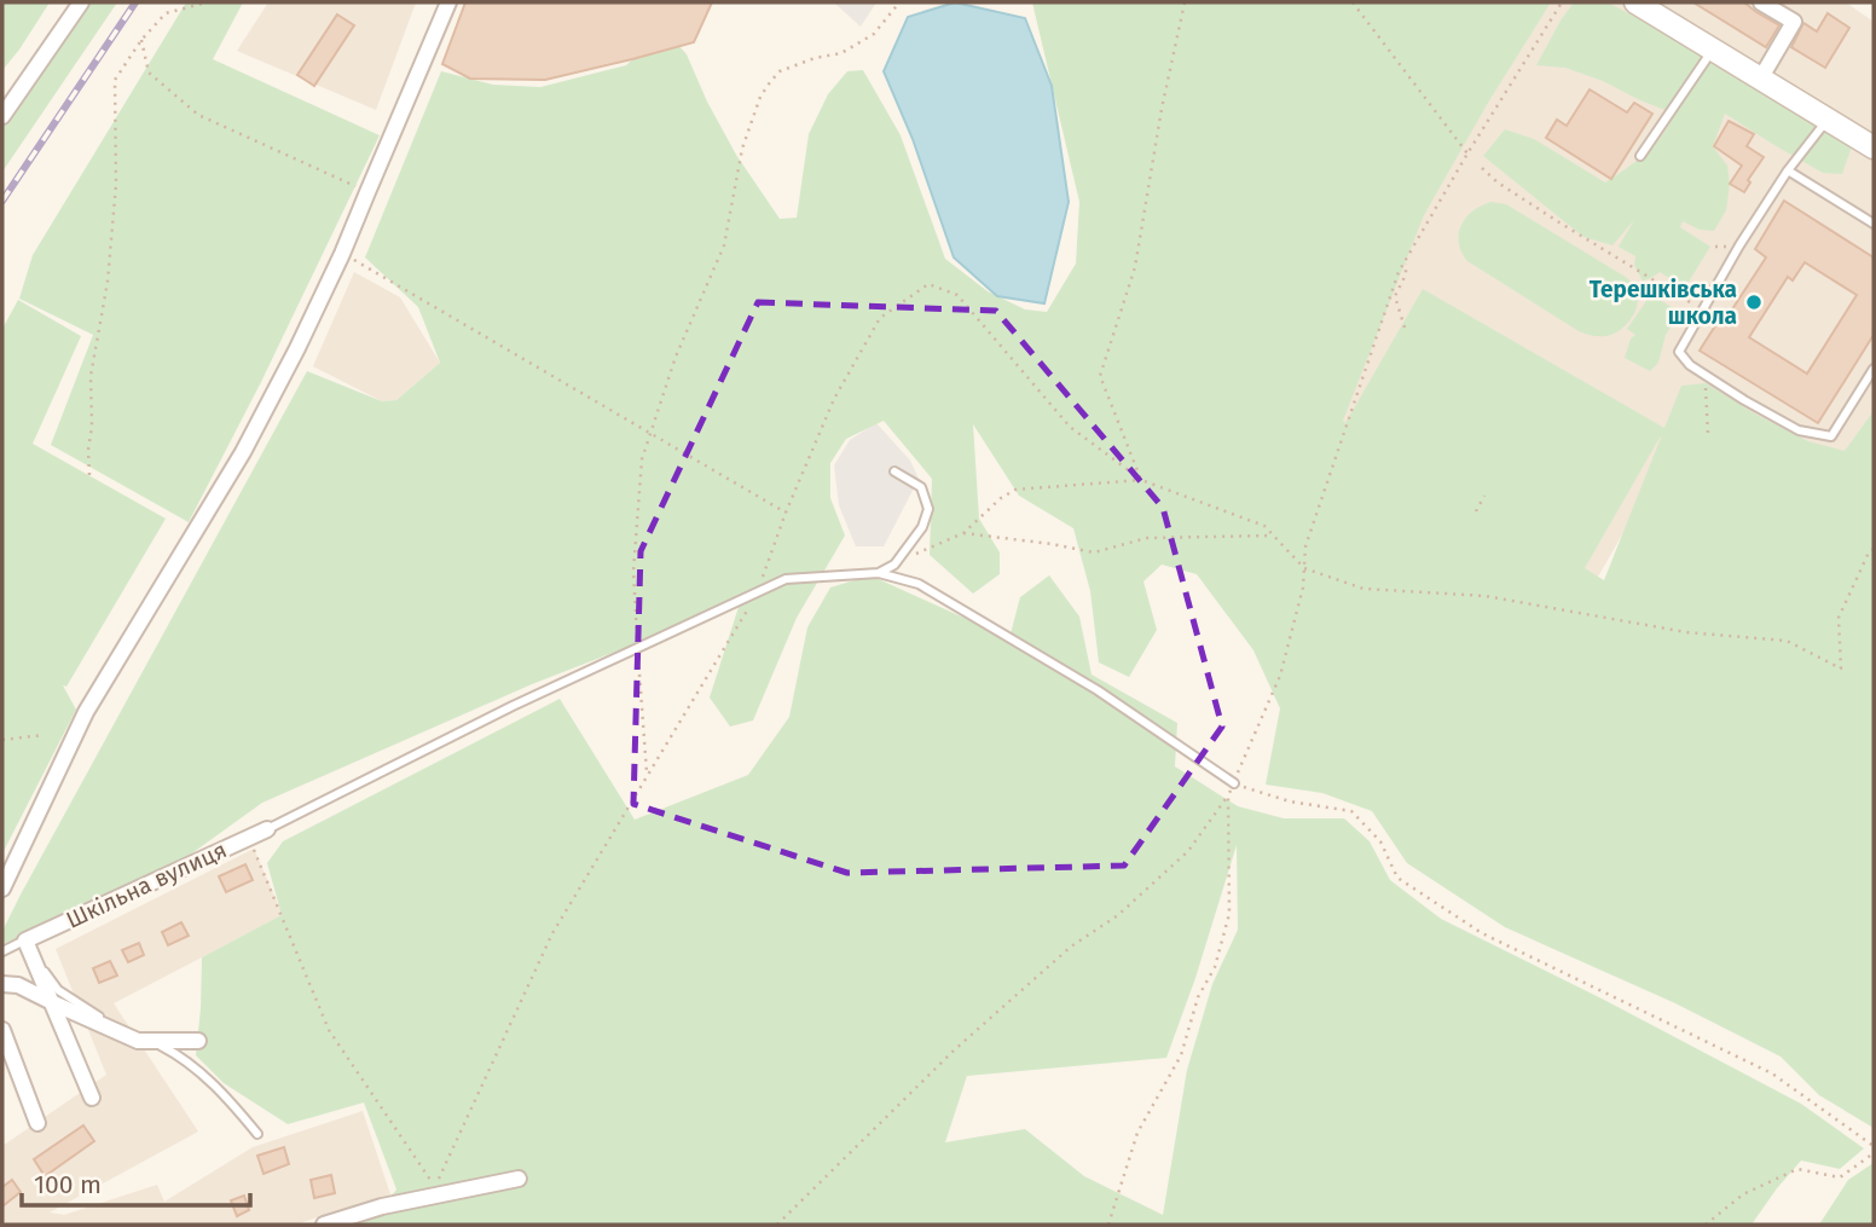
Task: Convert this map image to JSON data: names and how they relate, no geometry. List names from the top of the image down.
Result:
{
  "streets": {
    "street": ["Шкільна вулиця"]
  },
  "places": ["Терешківська школа"],
  "scale_bar": "100 m"
}
